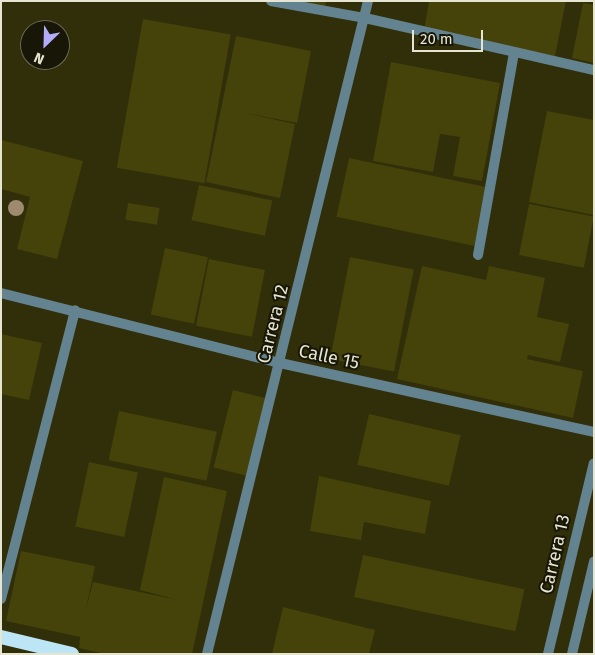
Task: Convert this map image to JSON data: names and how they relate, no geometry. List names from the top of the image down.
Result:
{
  "streets": {
    "street": ["Carrera 12", "Calle 15", "Carrera 13"]
  },
  "crossings": [
    ["Carrera 12", "Calle 15"]
  ],
  "scale_bar": "20 m",
  "north": "bottom left"
}
